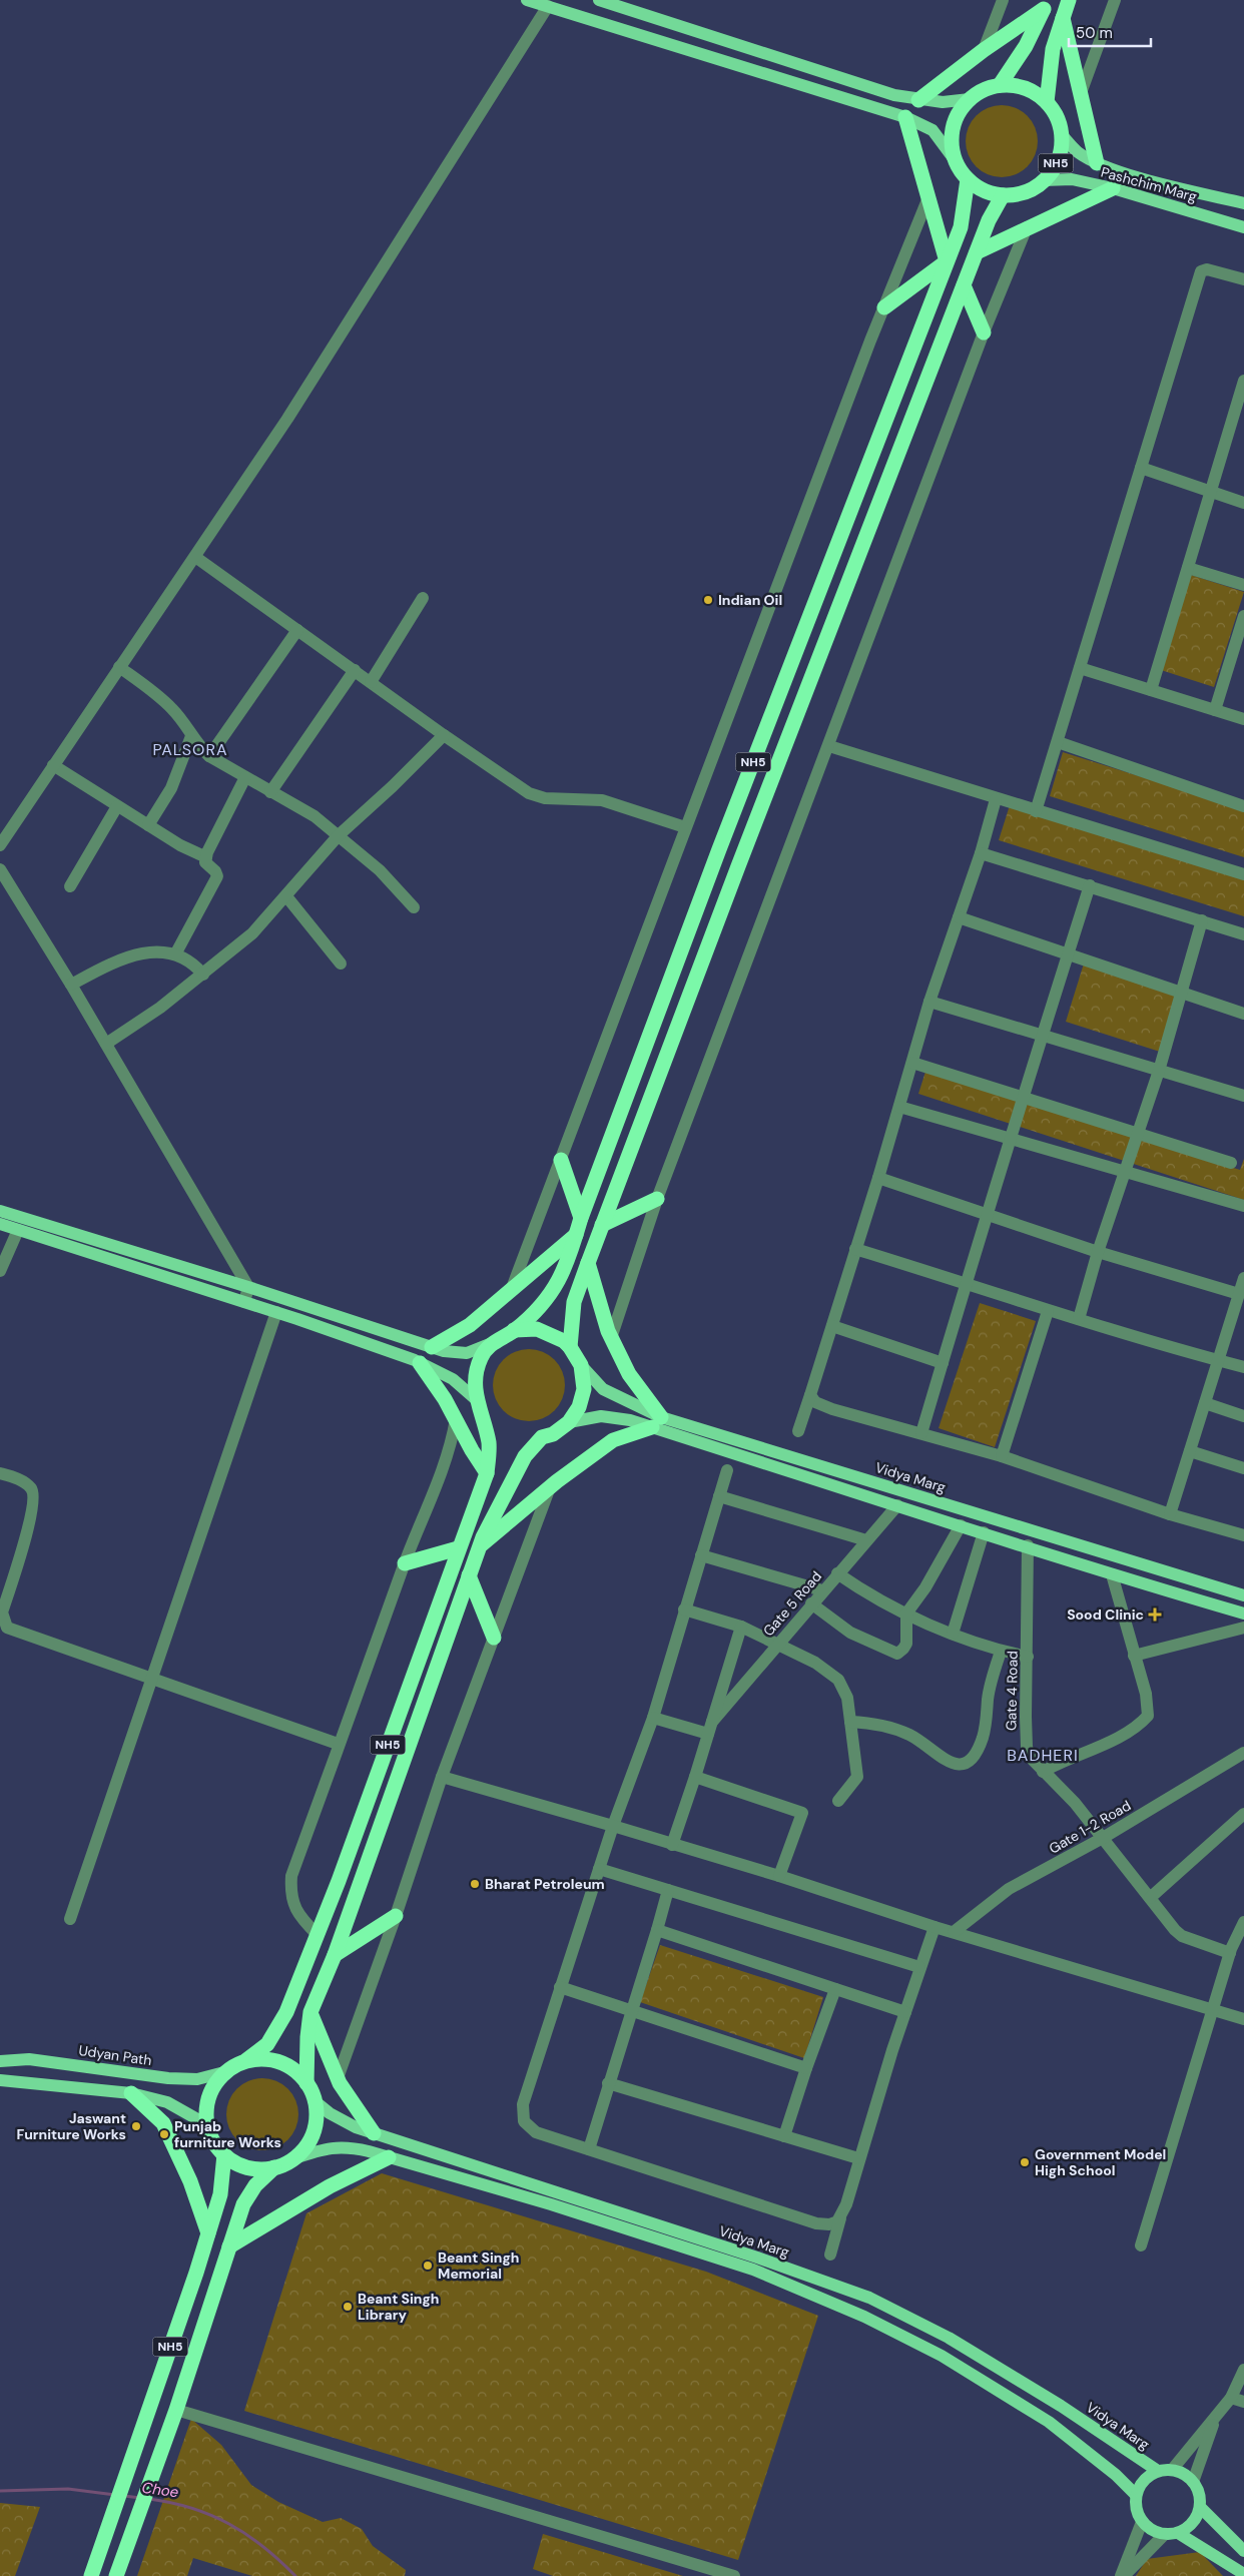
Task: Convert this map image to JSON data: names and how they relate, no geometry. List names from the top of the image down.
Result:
{
  "streets": {
    "highway": ["NH5"],
    "main road": ["Pashchim Marg", "Vidya Marg", "Udyan Path"],
    "street": ["Gate 5 Road", "Gate 4 Road", "Gate 1-2 Road"]
  },
  "crossings": [
    ["NH5", "Pashchim Marg"],
    ["NH5", "Vidya Marg"],
    ["NH5", "Udyan Path"],
    ["Vidya Marg", "Gate 5 Road"],
    ["Vidya Marg", "Gate 4 Road"],
    ["Vidya Marg", "Udyan Path"],
    ["Gate 4 Road", "Gate 1-2 Road"]
  ],
  "districts": ["PALSORA", "BADHERI"],
  "water": ["Choe"],
  "places": {
    "other": [
      "Indian Oil",
      "Bharat Petroleum",
      "Jaswant Furniture Works",
      "Punjab furniture Works",
      "Government Model High School",
      "Beant Singh Memorial",
      "Beant Singh Library"
    ],
    "health": ["Sood Clinic"]
  },
  "scale_bar": "50 m"
}
